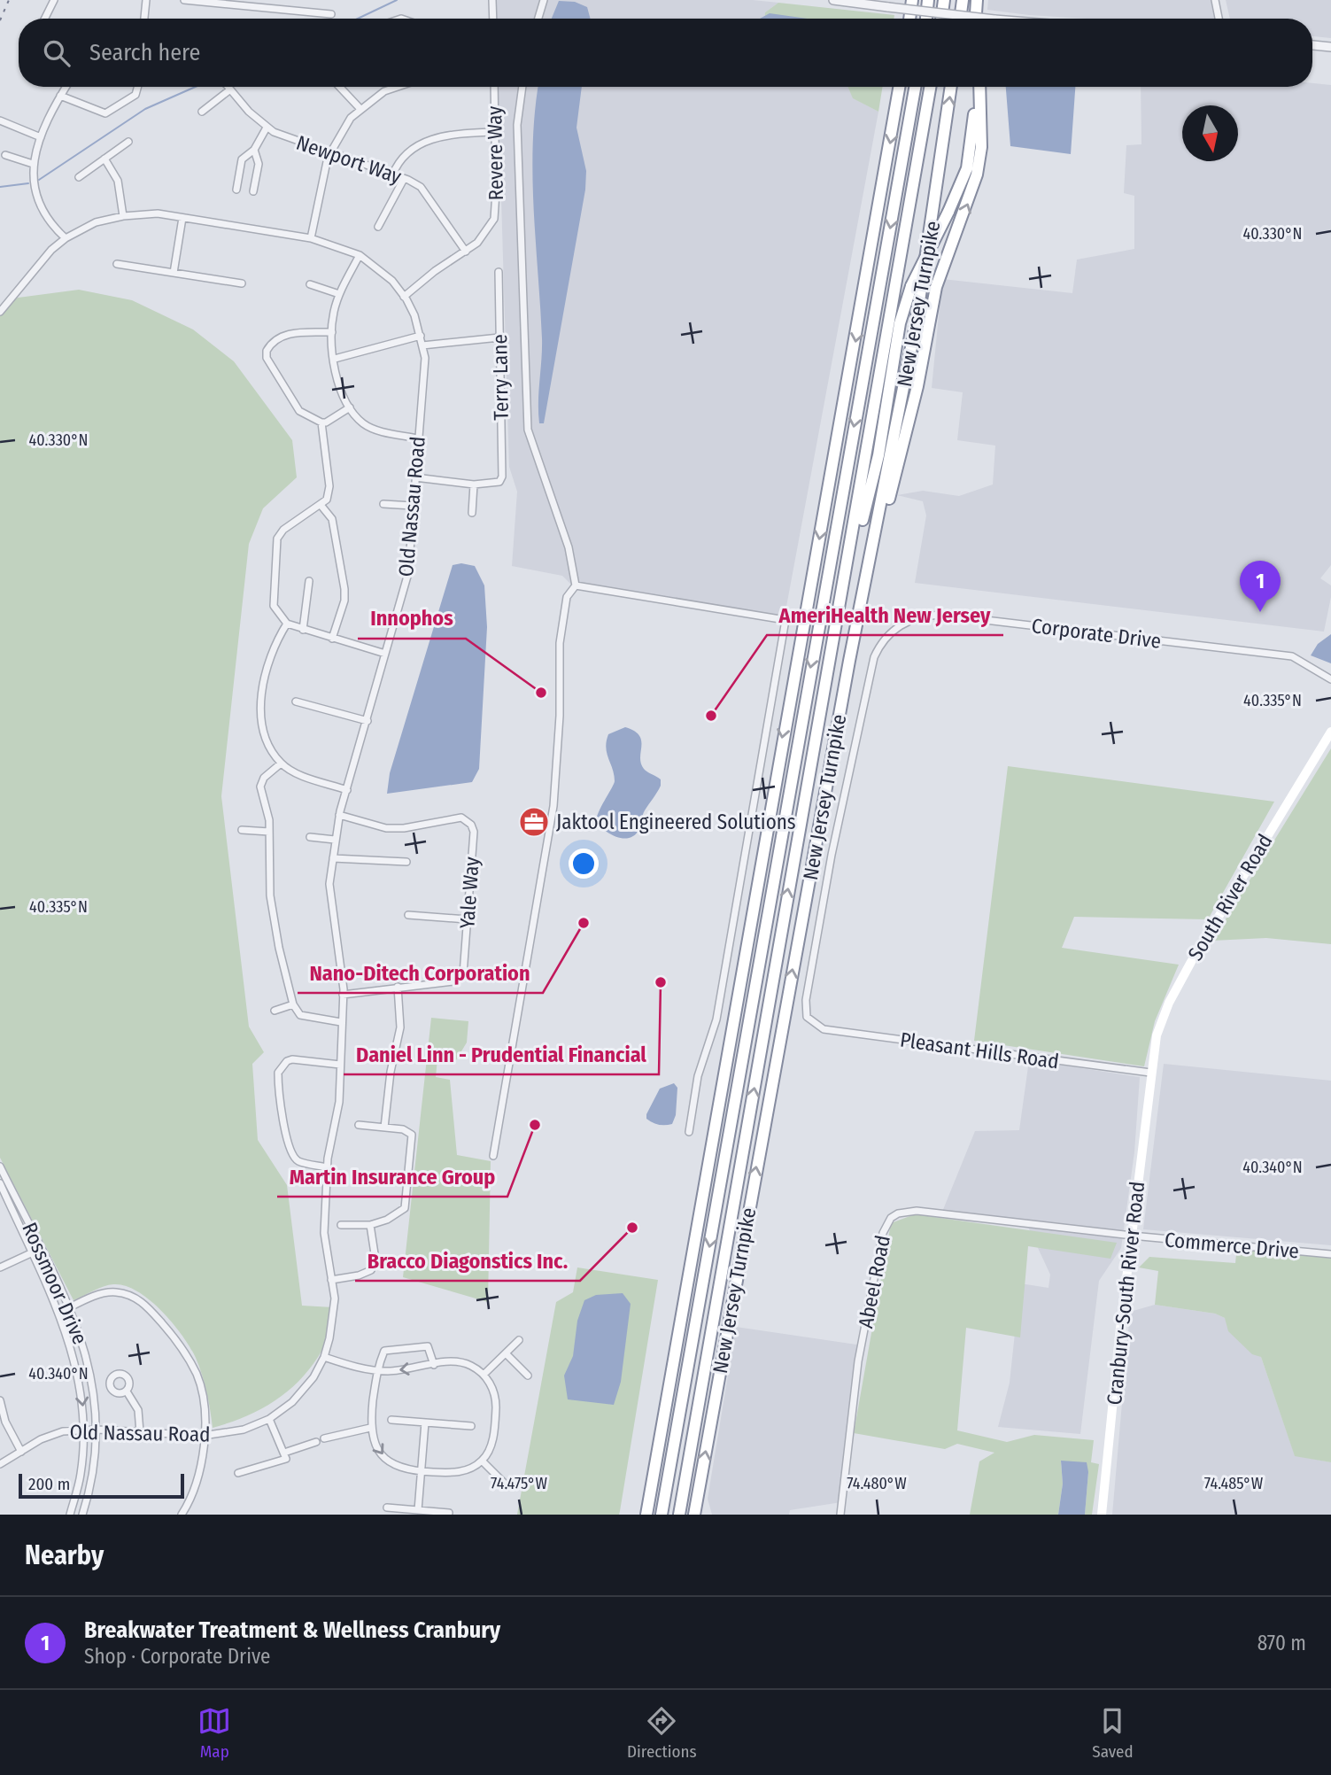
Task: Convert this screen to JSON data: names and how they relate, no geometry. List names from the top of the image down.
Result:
{
  "streets": {
    "highway": ["New Jersey Turnpike"],
    "main road": ["South River Road", "Cranbury-South River Road"],
    "street": [
      "Revere Way",
      "Newport Way",
      "Terry Lane",
      "Old Nassau Road",
      "Corporate Drive",
      "Yale Way",
      "Pleasant Hills Road",
      "Commerce Drive",
      "Abeel Road",
      "Rossmoor Drive"
    ]
  },
  "crossings": [
    ["Revere Way", "Newport Way"],
    ["Revere Way", "Old Nassau Road"],
    ["Old Nassau Road", "Yale Way"],
    ["Old Nassau Road", "Rossmoor Drive"],
    ["Corporate Drive", "Pleasant Hills Road"],
    ["South River Road", "Pleasant Hills Road"],
    ["South River Road", "Cranbury-South River Road"],
    ["Pleasant Hills Road", "Cranbury-South River Road"],
    ["Commerce Drive", "Abeel Road"],
    ["Commerce Drive", "Cranbury-South River Road"],
    ["Abeel Road", "Cranbury-South River Road"]
  ],
  "places": {
    "other": [
      "Innophos",
      "AmeriHealth New Jersey",
      "Nano-Ditech Corporation",
      "Daniel Linn - Prudential Financial",
      "Martin Insurance Group",
      "Bracco Diagonstics Inc."
    ],
    "office": ["Jaktool Engineered Solutions"]
  },
  "scale_bar": "200 m",
  "north": "bottom",
  "page": {
    "search": "Search here",
    "pins": "1",
    "scale": "200 m",
    "heading": "Nearby",
    "list": [
      {
        "mark": "1",
        "name": "Breakwater Treatment & Wellness Cranbury",
        "note": "Shop · Corporate Drive",
        "value": "870 m"
      }
    ],
    "nav": ["Map", "Directions", "Saved"]
  },
  "coordinates": [
    "40.330°N",
    "40.335°N",
    "40.340°N",
    "74.475°W",
    "74.480°W",
    "74.485°W"
  ]
}
